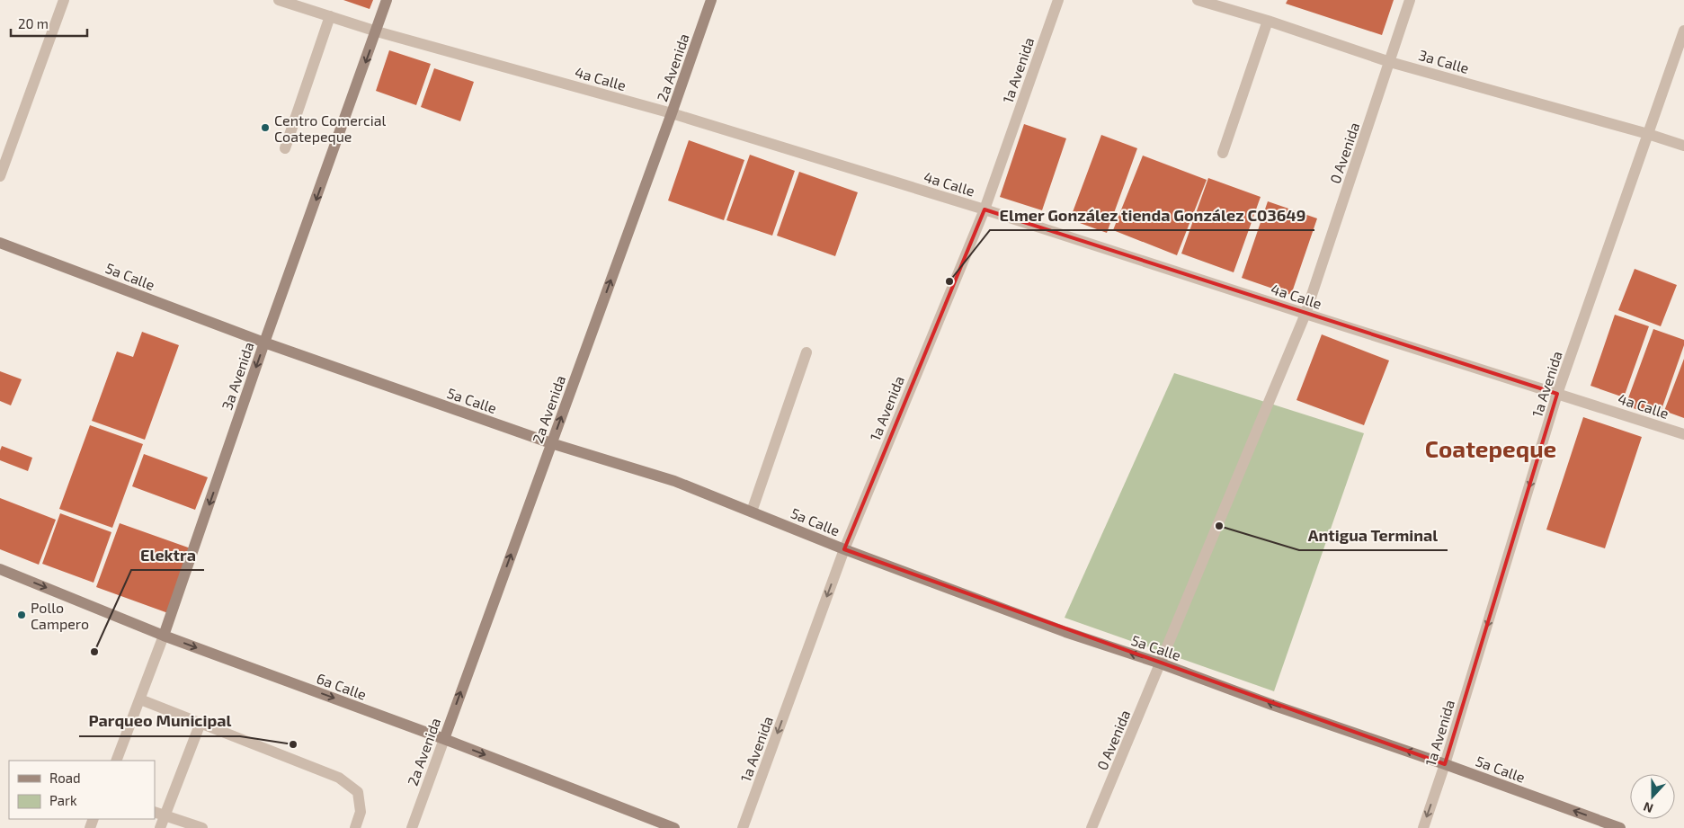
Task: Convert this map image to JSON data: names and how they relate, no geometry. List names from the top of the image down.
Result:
{
  "streets": {
    "main road": [
      "2a Avenida",
      "5a Calle",
      "3a Avenida",
      "6a Calle"
    ],
    "street": [
      "3a Calle",
      "1a Avenida",
      "4a Calle",
      "0 Avenida"
    ]
  },
  "crossings": [
    ["3a Calle", "1a Avenida"],
    ["3a Calle", "0 Avenida"],
    ["2a Avenida", "4a Calle"],
    ["2a Avenida", "5a Calle"],
    ["2a Avenida", "6a Calle"],
    ["1a Avenida", "4a Calle"],
    ["1a Avenida", "5a Calle"],
    ["4a Calle", "0 Avenida"],
    ["4a Calle", "3a Avenida"],
    ["0 Avenida", "5a Calle"],
    ["5a Calle", "3a Avenida"],
    ["3a Avenida", "6a Calle"]
  ],
  "one_way": [
    "2a Avenida",
    "1a Avenida",
    "5a Calle",
    "3a Avenida",
    "6a Calle"
  ],
  "districts": ["Coatepeque"],
  "places": [
    "Centro Comercial Coatepeque",
    "Elmer González tienda González C03649",
    "Antigua Terminal",
    "Pollo Campero",
    "Elektra",
    "Parqueo Municipal"
  ],
  "legend": ["Road", "Park"],
  "scale_bar": "20 m",
  "north": "bottom"
}
